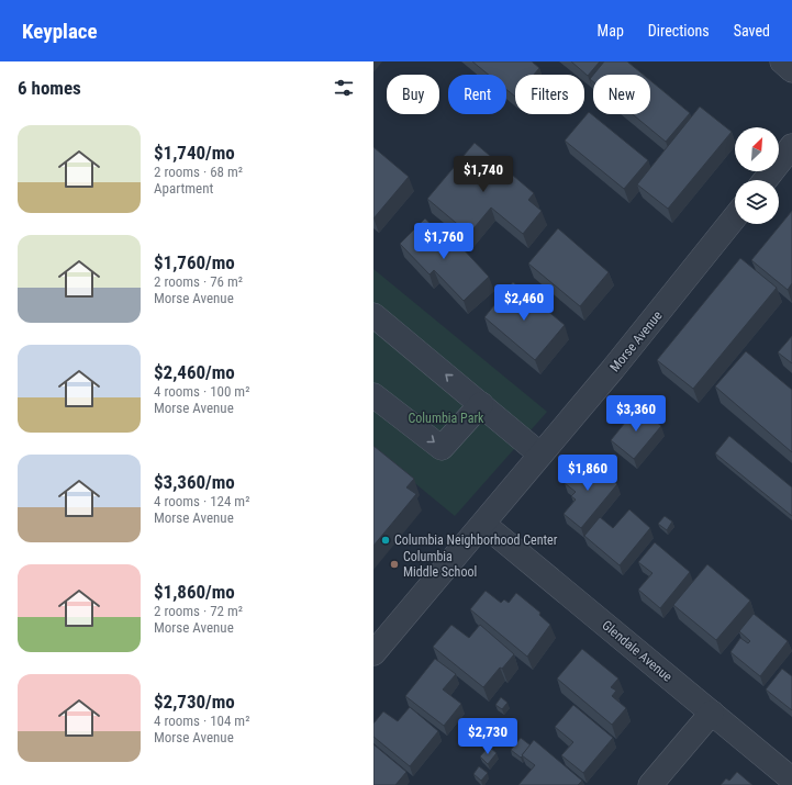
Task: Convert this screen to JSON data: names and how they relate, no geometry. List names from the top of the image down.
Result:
{
  "streets": {
    "street": ["Morse Avenue", "Glendale Avenue"]
  },
  "crossings": [
    ["Morse Avenue", "Glendale Avenue"]
  ],
  "parks": ["Columbia Park"],
  "places": ["Columbia Neighborhood Center", "Columbia Middle School"],
  "north": "top right",
  "page": {
    "header": "Keyplace",
    "nav": ["Map", "Directions", "Saved"],
    "heading": "6 homes",
    "chip": [
      "Buy",
      "Rent",
      "Filters",
      "New"
    ],
    "list": [
      {
        "name": "$1,740/mo",
        "note": "2 rooms · 68 m² · Apartment"
      },
      {
        "name": "$1,760/mo",
        "note": "2 rooms · 76 m² · Morse Avenue"
      },
      {
        "name": "$2,460/mo",
        "note": "4 rooms · 100 m² · Morse Avenue"
      },
      {
        "name": "$3,360/mo",
        "note": "4 rooms · 124 m² · Morse Avenue"
      },
      {
        "name": "$1,860/mo",
        "note": "2 rooms · 72 m² · Morse Avenue"
      },
      {
        "name": "$2,730/mo",
        "note": "4 rooms · 104 m² · Morse Avenue"
      }
    ],
    "price": [
      "$1,740",
      "$1,760",
      "$2,460",
      "$3,360",
      "$1,860",
      "$2,730"
    ]
  }
}
